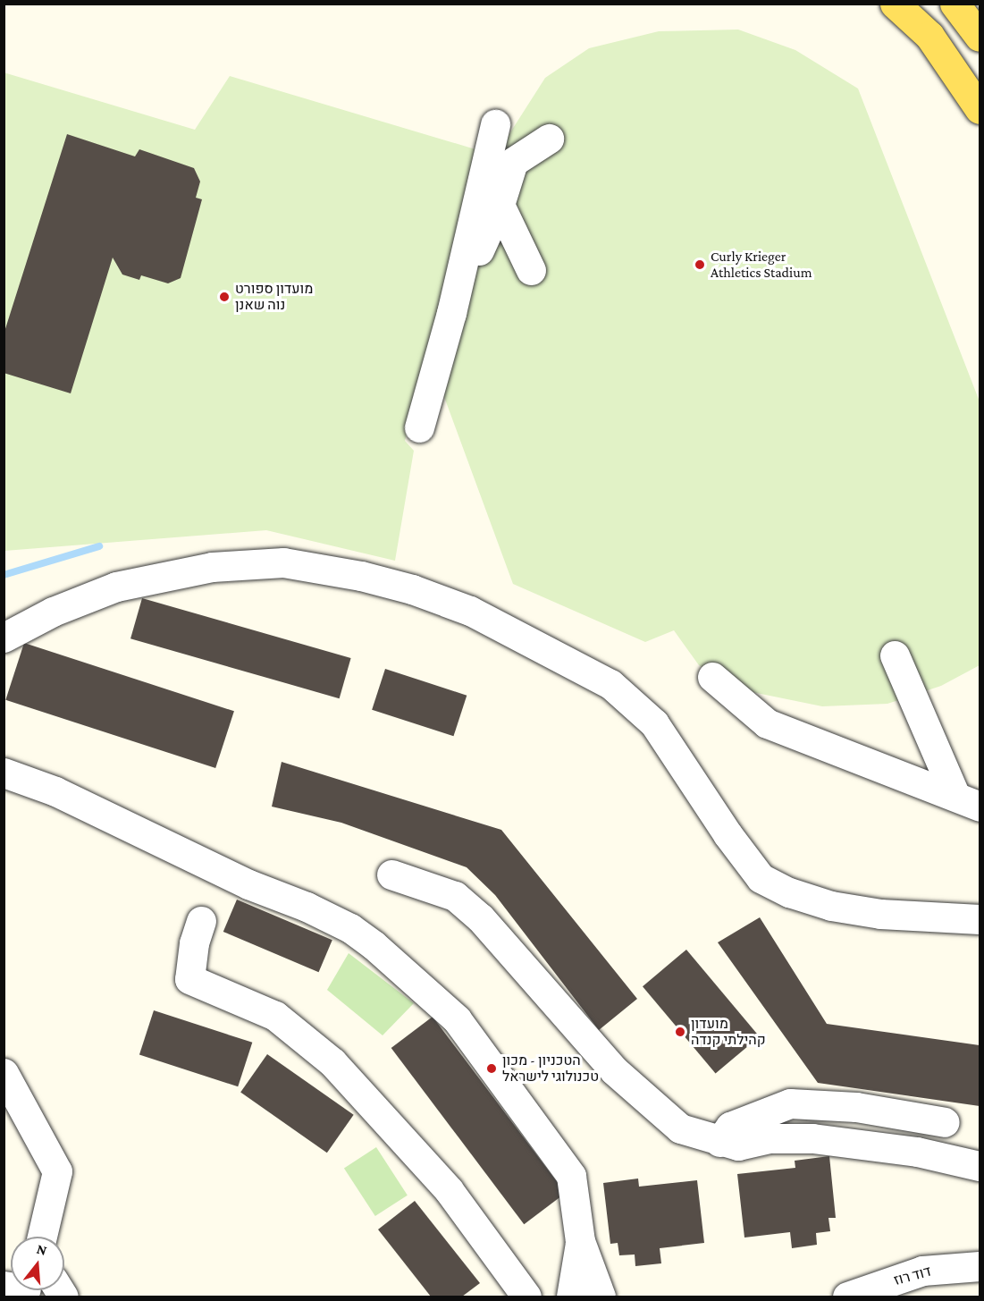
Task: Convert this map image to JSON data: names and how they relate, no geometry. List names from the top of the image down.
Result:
{
  "streets": {
    "street": ["דוד רוז"]
  },
  "places": [
    "Curly Krieger Athletics Stadium",
    "מועדון ספורט נוה שאנן",
    "מועדון קהילתי קנדה",
    "הטכניון - מכון טכנולוגי לישראל"
  ],
  "north": "top"
}
